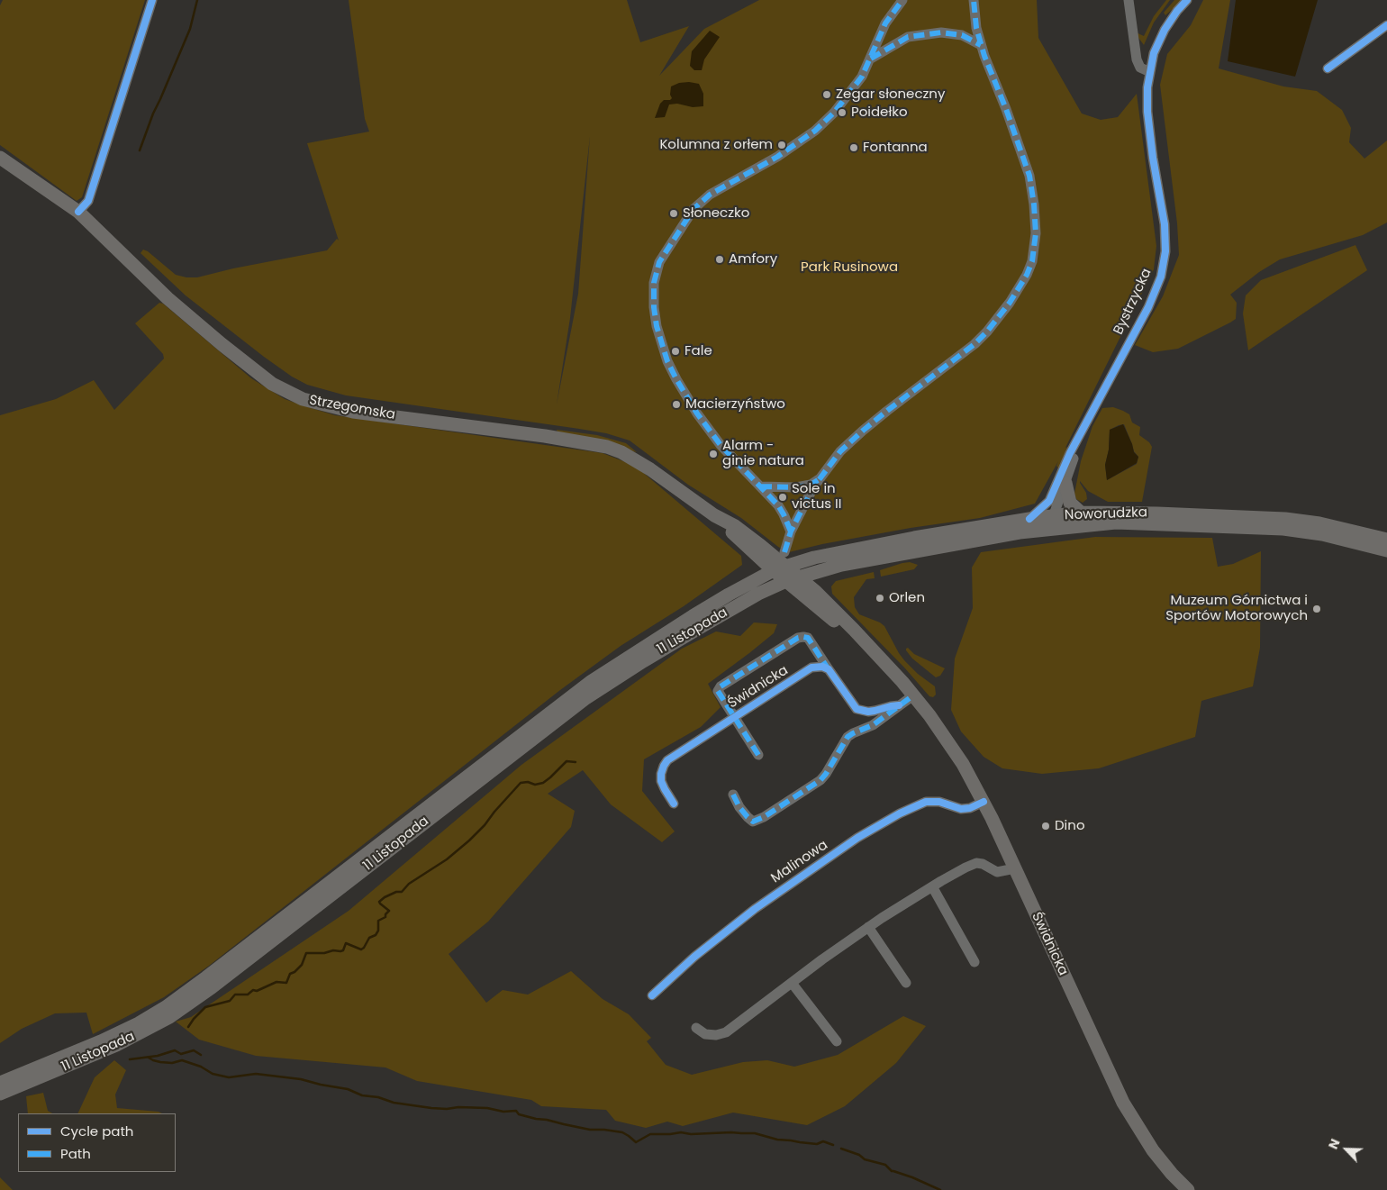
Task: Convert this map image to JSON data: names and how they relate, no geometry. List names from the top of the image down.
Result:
{
  "streets": {
    "main road": [
      "Strzegomska",
      "Noworudzka",
      "11 Listopada",
      "Świdnicka"
    ],
    "street": ["Bystrzycka", "Malinowa"]
  },
  "crossings": [
    ["Bystrzycka", "Noworudzka"],
    ["Strzegomska", "Noworudzka"],
    ["Strzegomska", "11 Listopada"],
    ["Strzegomska", "Świdnicka"],
    ["Noworudzka", "11 Listopada"],
    ["Noworudzka", "Świdnicka"],
    ["11 Listopada", "Świdnicka"],
    ["Świdnicka", "Malinowa"]
  ],
  "parks": ["Park Rusinowa"],
  "places": [
    "Zegar słoneczny",
    "Poidełko",
    "Kolumna z orłem",
    "Fontanna",
    "Słoneczko",
    "Amfory",
    "Fale",
    "Macierzyństwo",
    "Alarm - ginie natura",
    "Sole in victus II",
    "Orlen",
    "Muzeum Górnictwa i Sportów Motorowych",
    "Dino"
  ],
  "legend": ["Cycle path", "Path"],
  "north": "top left"
}
